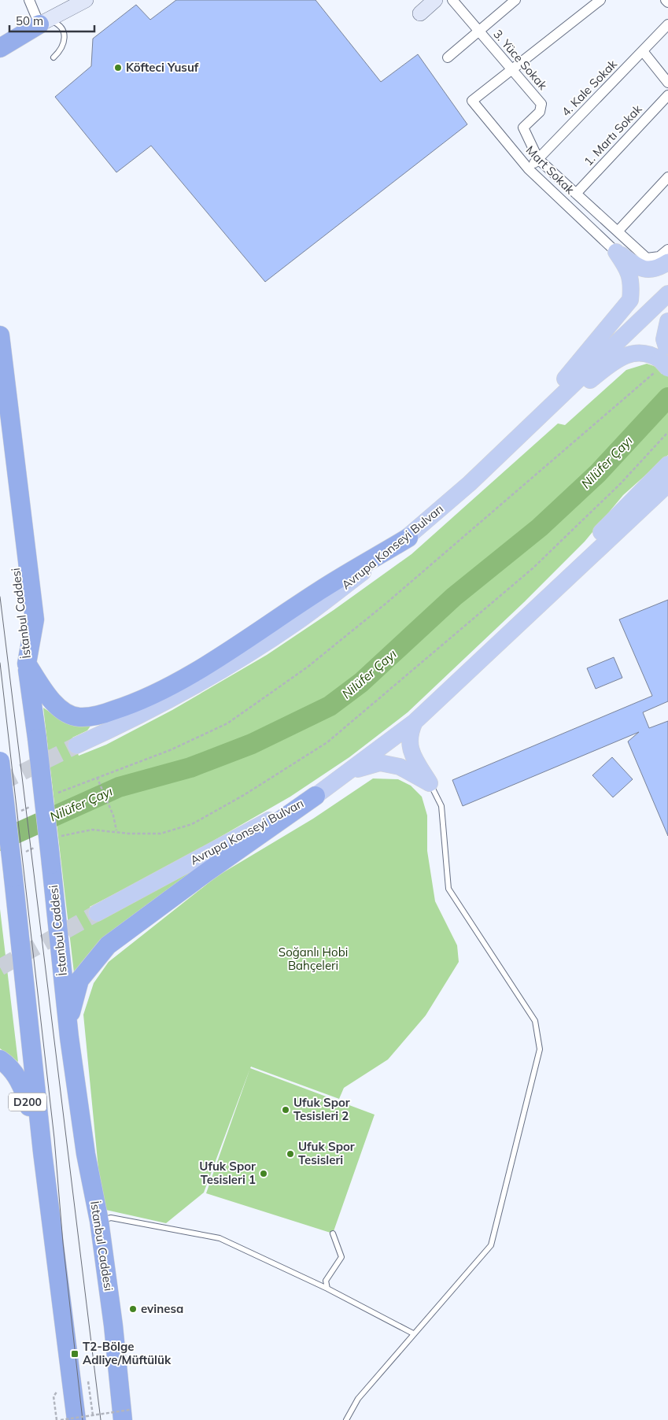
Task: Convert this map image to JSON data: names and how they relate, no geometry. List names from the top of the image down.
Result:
{
  "streets": {
    "highway": ["İstanbul Caddesi", "D200"],
    "main road": ["Avrupa Konseyi Bulvarı"],
    "street": [
      "3. Yüce Sokak",
      "4. Kale Sokak",
      "1. Martı Sokak",
      "Mart Sokak"
    ]
  },
  "crossings": [
    ["3. Yüce Sokak", "4. Kale Sokak"],
    ["3. Yüce Sokak", "Mart Sokak"],
    ["4. Kale Sokak", "Mart Sokak"],
    ["1. Martı Sokak", "Mart Sokak"]
  ],
  "water": ["Nilüfer Çayı"],
  "parks": ["Soğanlı Hobi Bahçeleri"],
  "places": {
    "other": [
      "Köfteci Yusuf",
      "Ufuk Spor Tesisleri 2",
      "Ufuk Spor Tesisleri",
      "Ufuk Spor Tesisleri 1",
      "evinesa"
    ],
    "transit": ["T2-Bölge Adliye/Müftülük"]
  },
  "scale_bar": "50 m"
}
